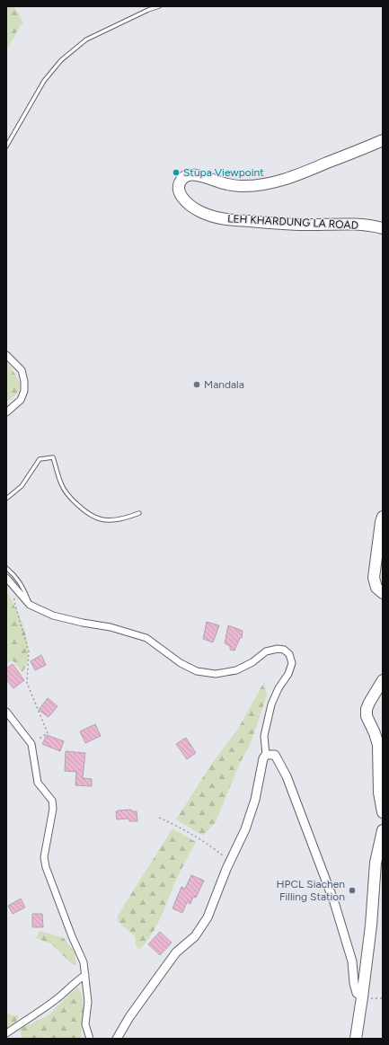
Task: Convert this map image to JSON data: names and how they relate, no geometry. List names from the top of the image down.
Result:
{
  "streets": {
    "main road": ["LEH KHARDUNG LA ROAD"]
  },
  "places": ["Stupa Viewpoint", "Mandala", "HPCL Siachen Filling Station"]
}
